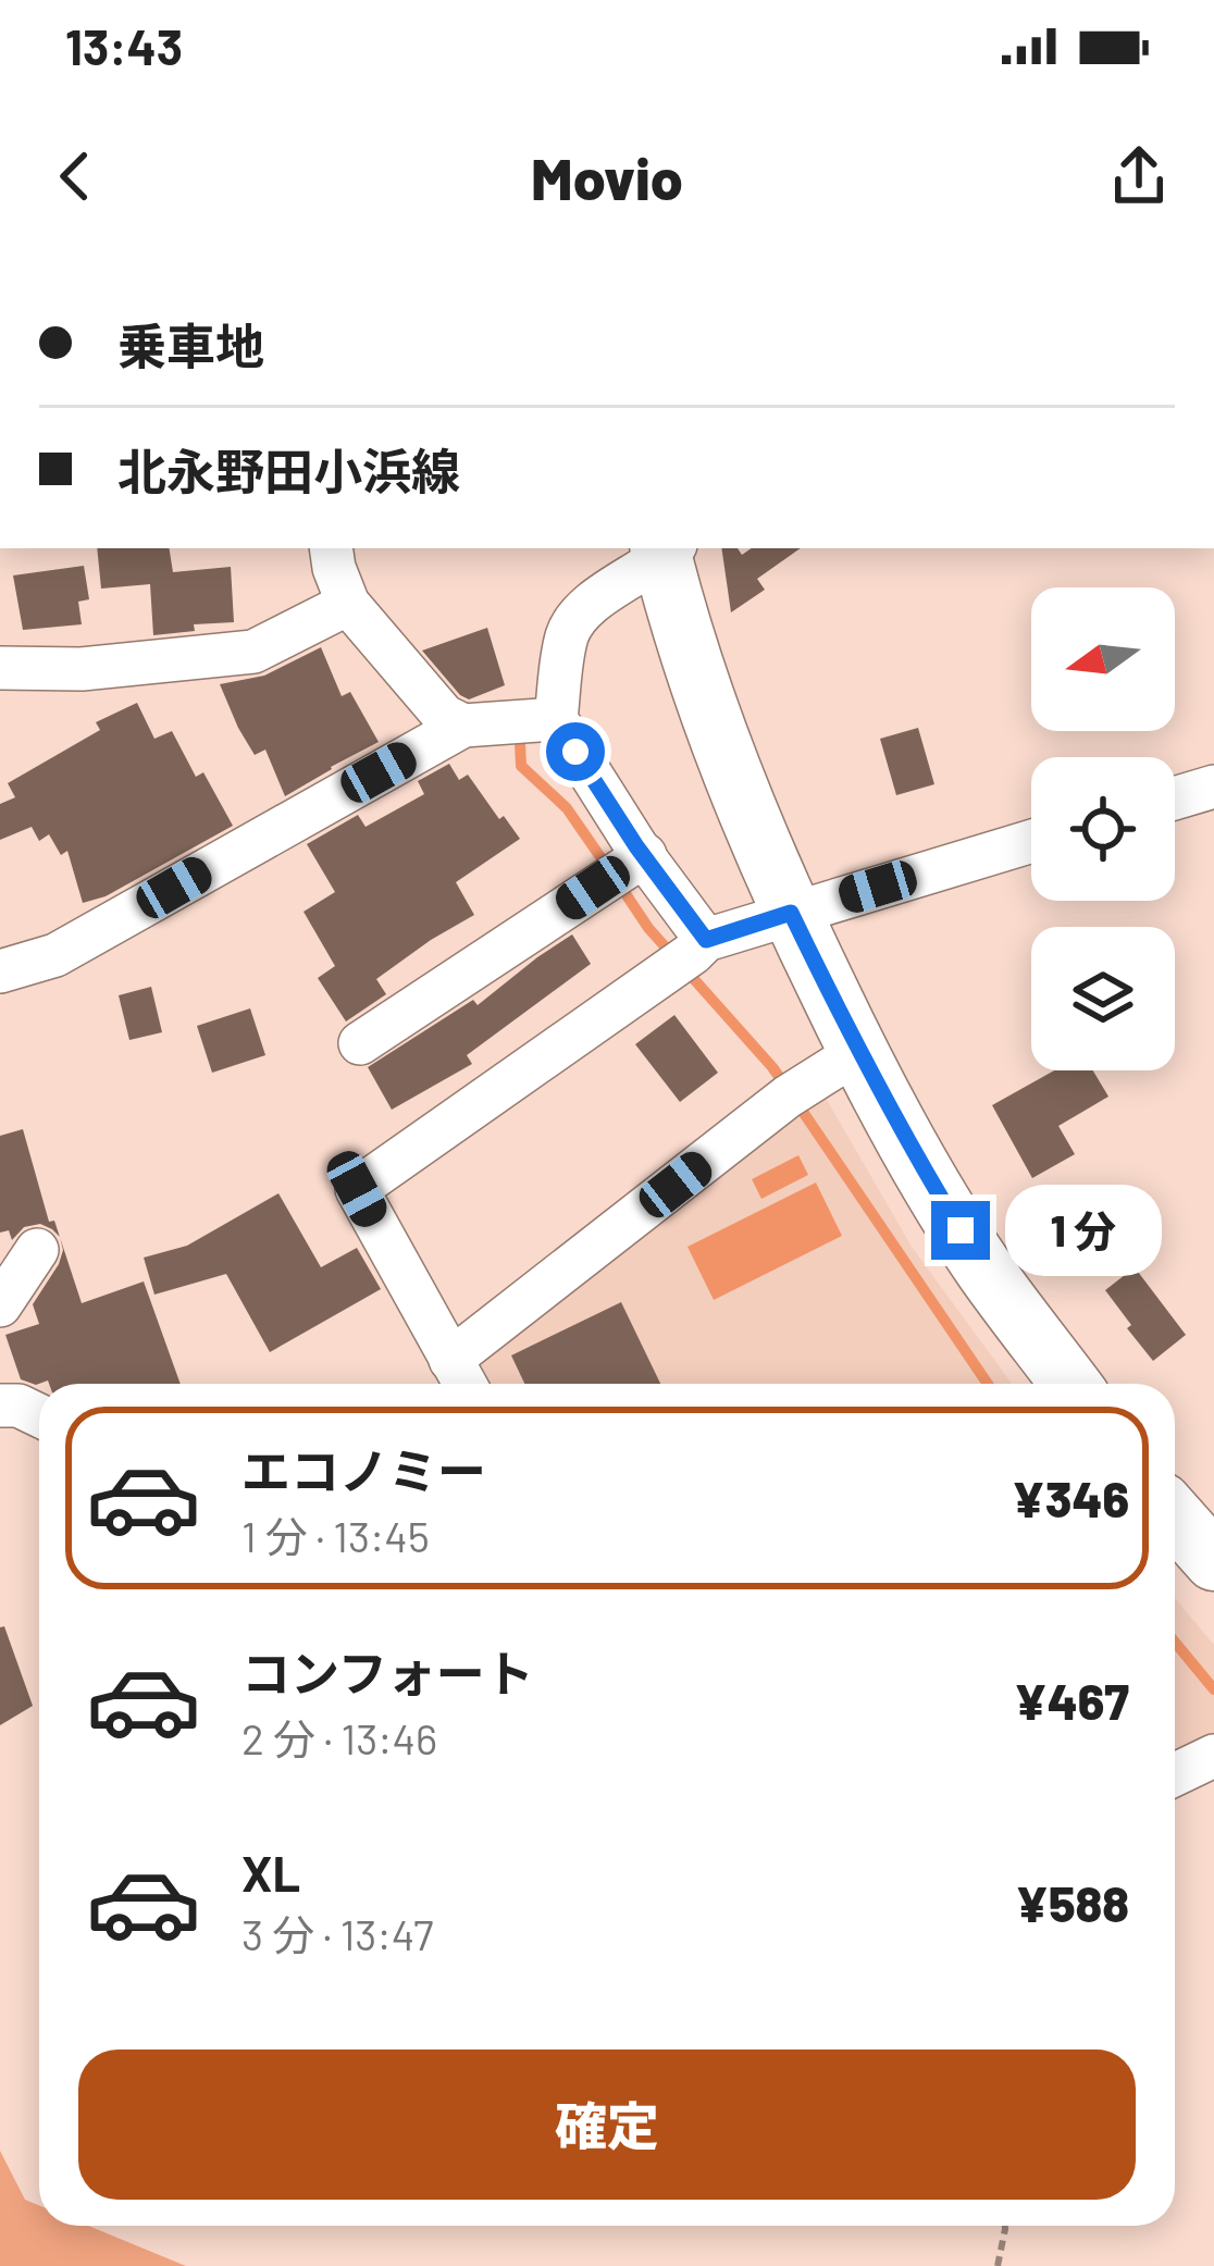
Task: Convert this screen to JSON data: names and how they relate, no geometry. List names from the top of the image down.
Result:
{
  "north": "left",
  "page": {
    "status": "13:43",
    "header": "Movio",
    "banner": ["乗車地", "北永野田小浜線"],
    "bubble": "1 分",
    "list": [
      {
        "name": "エコノミー",
        "note": "1 分 · 13:45",
        "value": "¥346"
      },
      {
        "name": "コンフォート",
        "note": "2 分 · 13:46",
        "value": "¥467"
      },
      {
        "name": "XL",
        "note": "3 分 · 13:47",
        "value": "¥588"
      }
    ],
    "buttons": "確定"
  }
}
